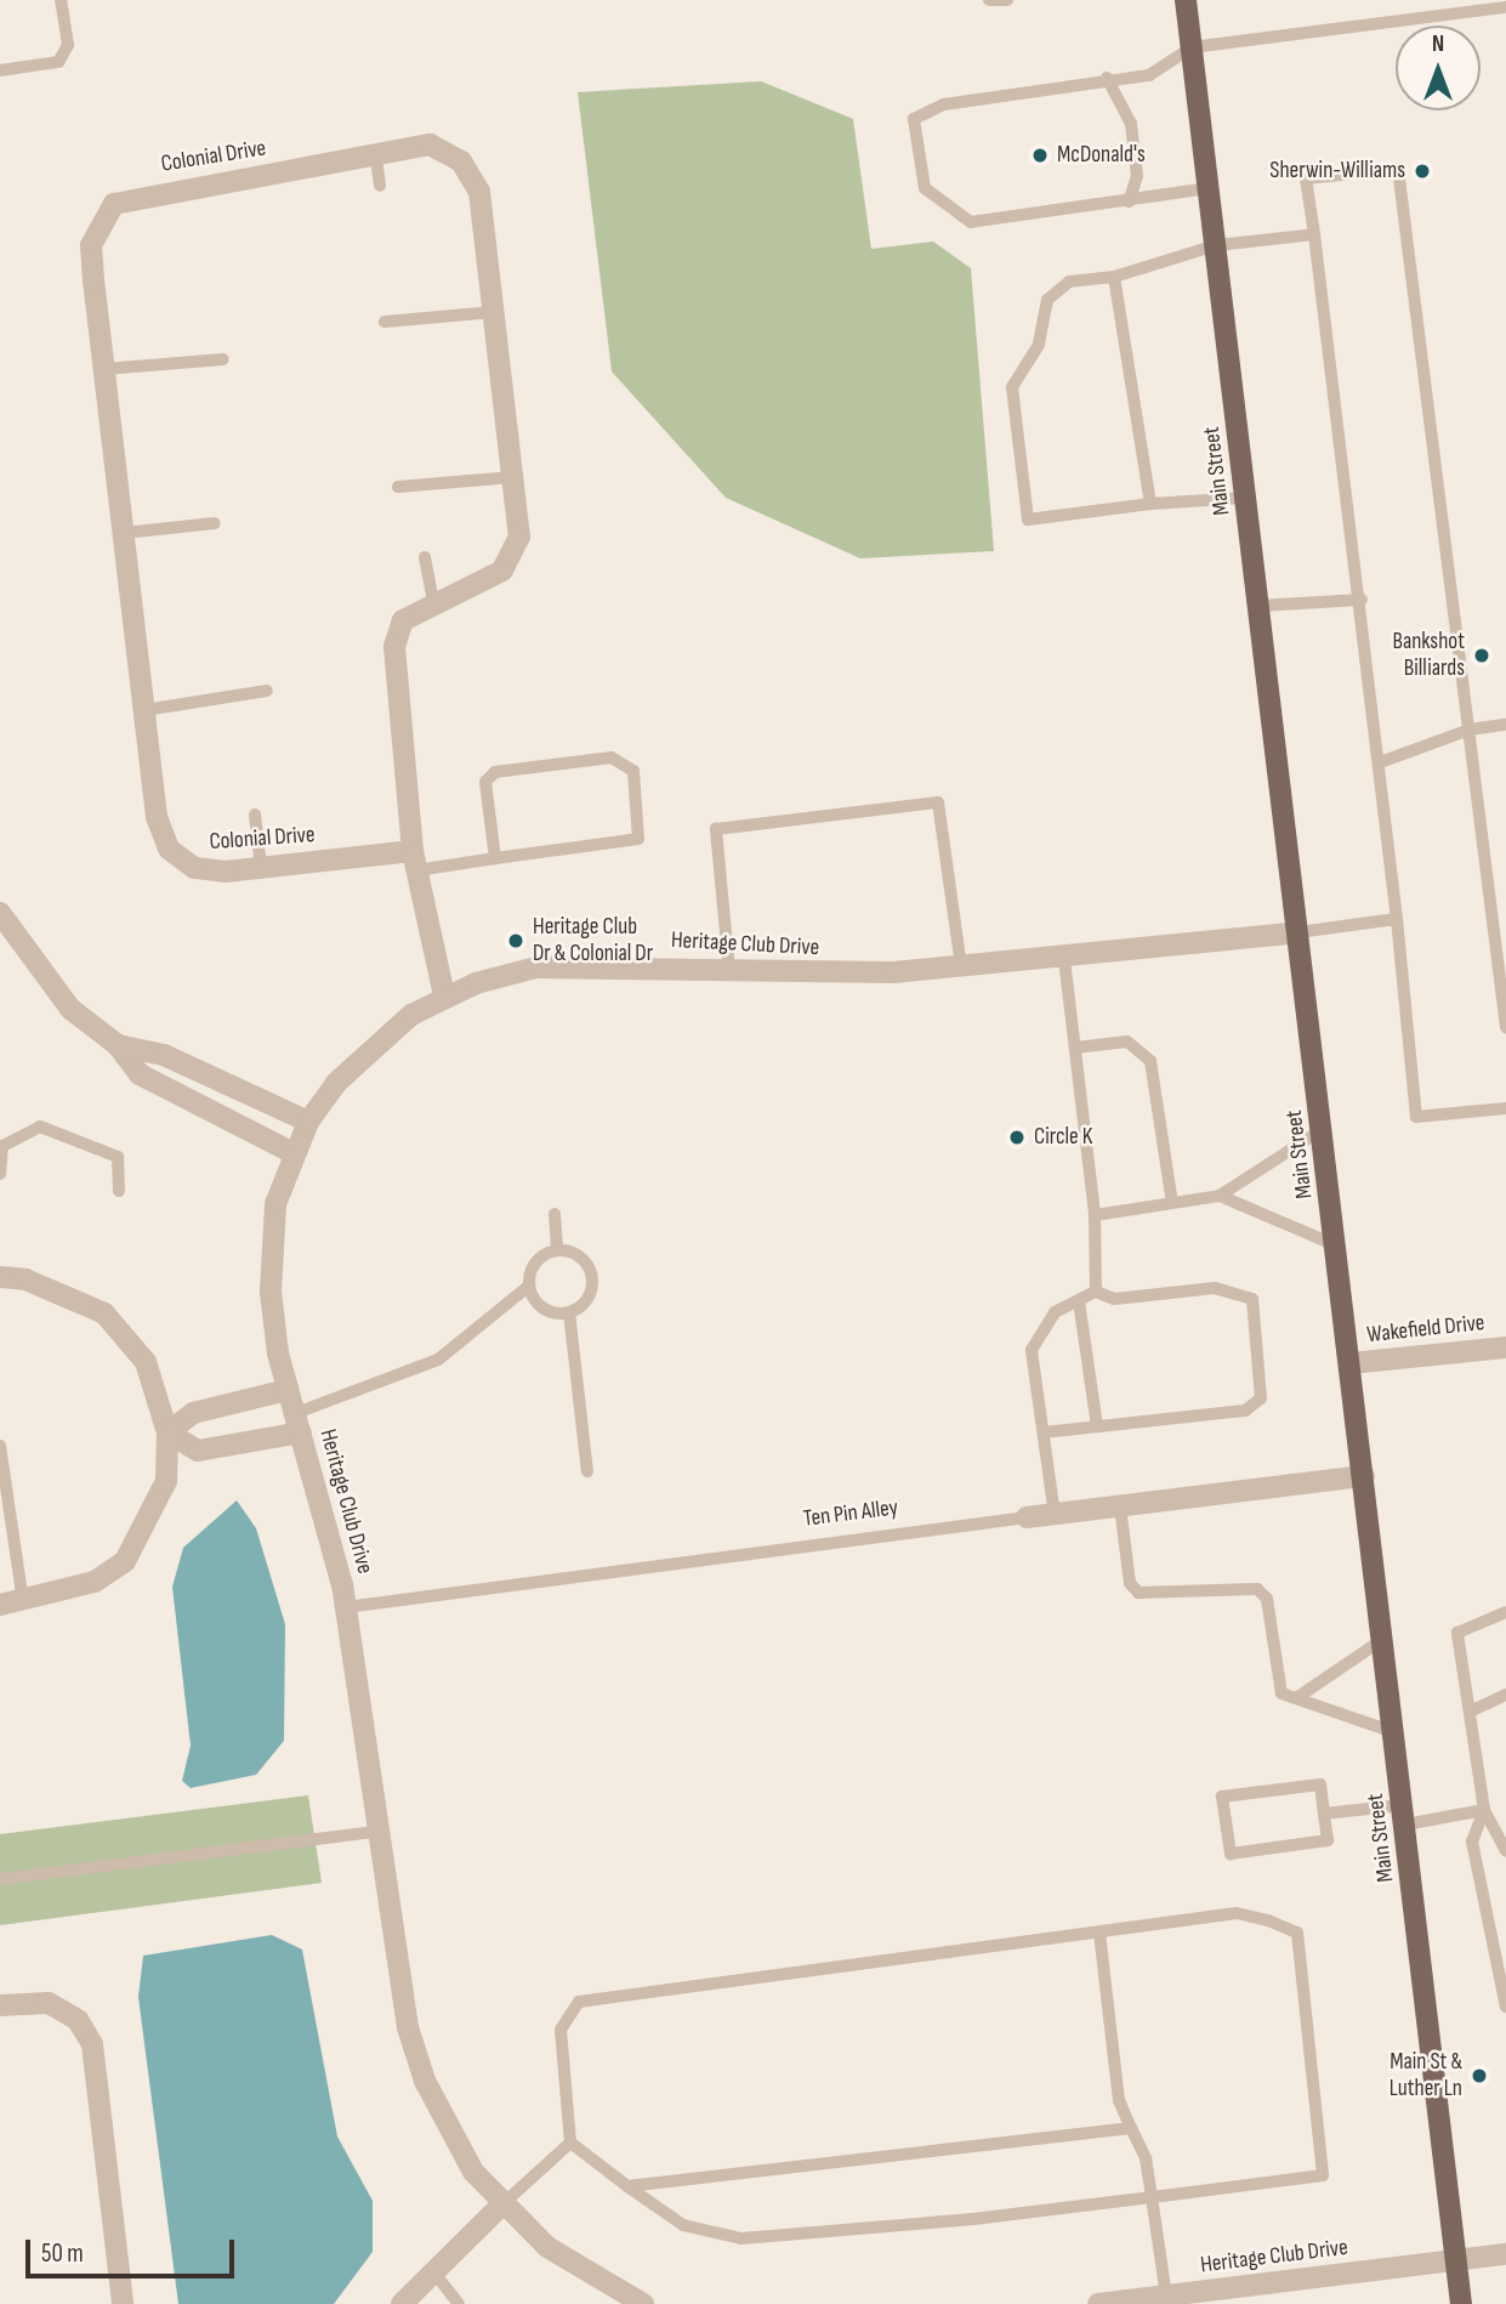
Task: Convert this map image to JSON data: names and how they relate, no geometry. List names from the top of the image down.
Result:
{
  "streets": {
    "main road": ["Main Street"],
    "street": [
      "Colonial Drive",
      "Heritage Club Drive",
      "Wakefield Drive",
      "Ten Pin Alley"
    ]
  },
  "crossings": [
    ["Colonial Drive", "Heritage Club Drive"],
    ["Main Street", "Heritage Club Drive"],
    ["Main Street", "Wakefield Drive"],
    ["Main Street", "Ten Pin Alley"],
    ["Heritage Club Drive", "Ten Pin Alley"]
  ],
  "places": [
    "McDonald's",
    "Sherwin-Williams",
    "Bankshot Billiards",
    "Heritage Club Dr & Colonial Dr",
    "Circle K",
    "Main St & Luther Ln"
  ],
  "scale_bar": "50 m",
  "north": "top"
}
